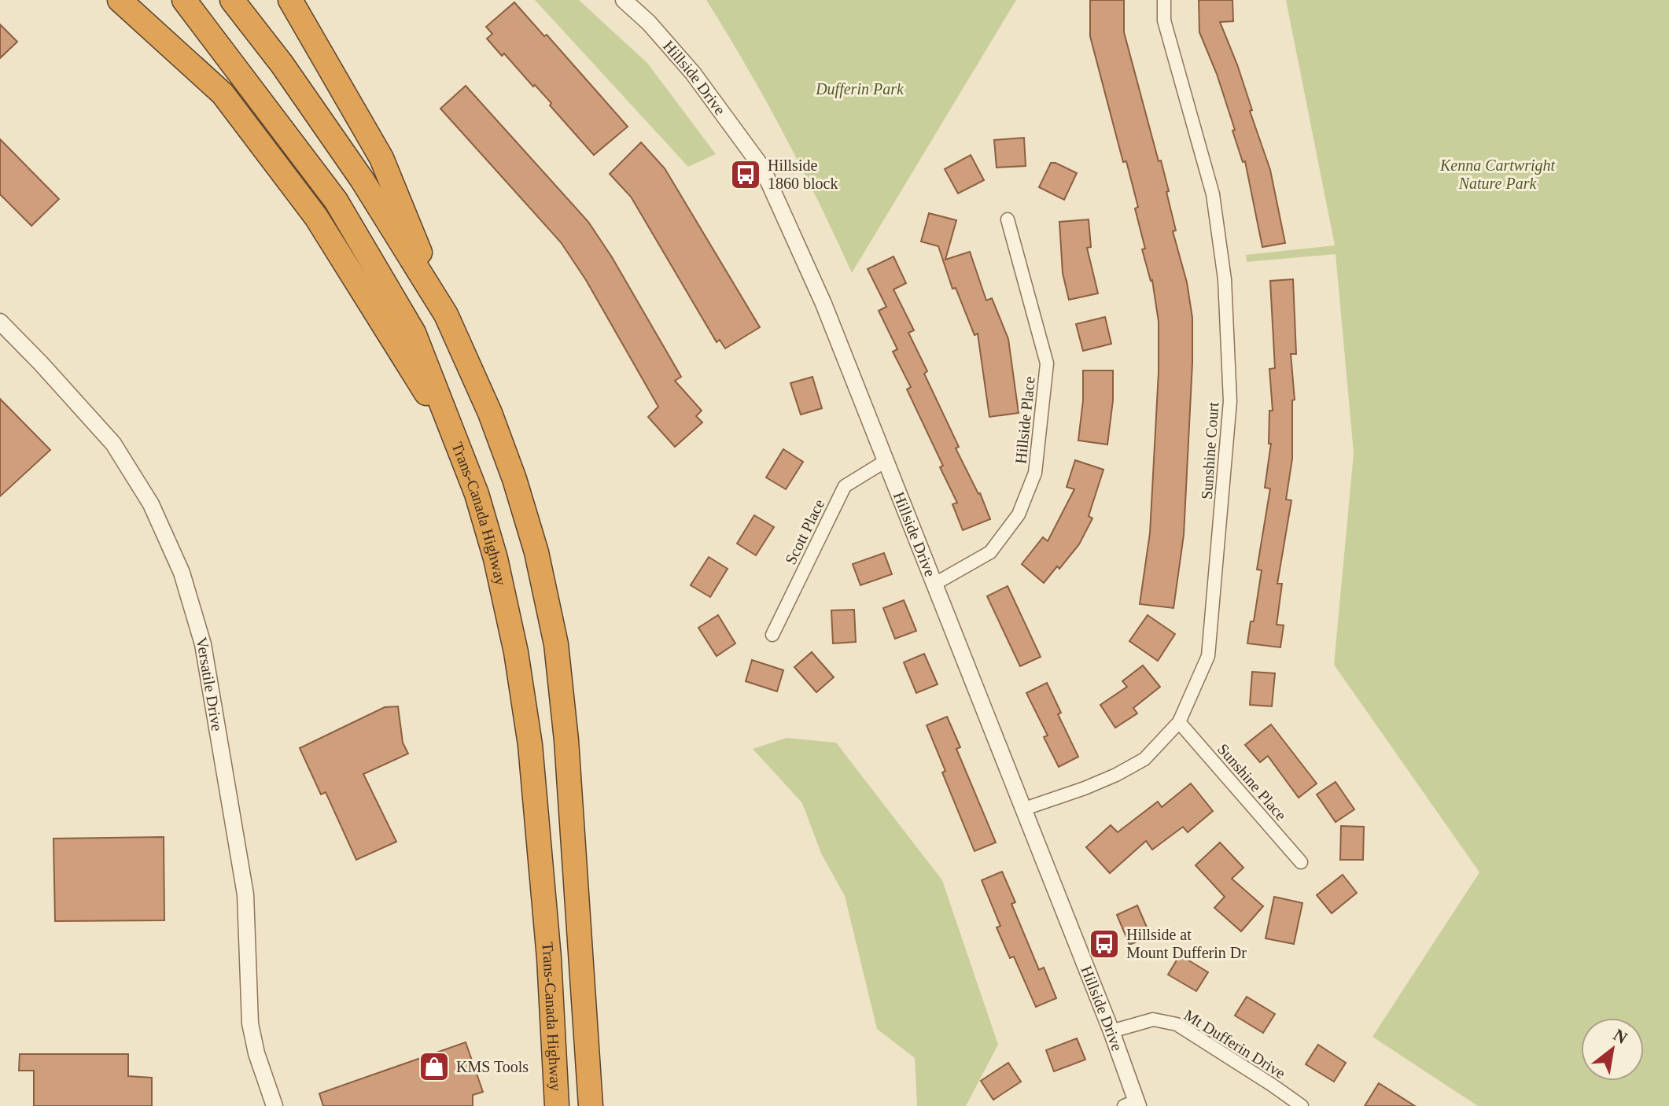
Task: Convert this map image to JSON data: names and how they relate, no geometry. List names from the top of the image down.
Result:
{
  "streets": {
    "highway": ["Trans-Canada Highway"],
    "street": [
      "Hillside Drive",
      "Hillside Place",
      "Sunshine Court",
      "Scott Place",
      "Versatile Drive",
      "Sunshine Place",
      "Mt Dufferin Drive"
    ]
  },
  "crossings": [
    ["Hillside Drive", "Hillside Place"],
    ["Hillside Drive", "Sunshine Court"],
    ["Hillside Drive", "Scott Place"],
    ["Hillside Drive", "Mt Dufferin Drive"],
    ["Sunshine Court", "Sunshine Place"]
  ],
  "parks": ["Dufferin Park", "Kenna Cartwright Nature Park"],
  "places": {
    "bus stop": ["Hillside 1860 block", "Hillside at Mount Dufferin Dr"],
    "shop": ["KMS Tools"]
  },
  "north": "top right"
}
